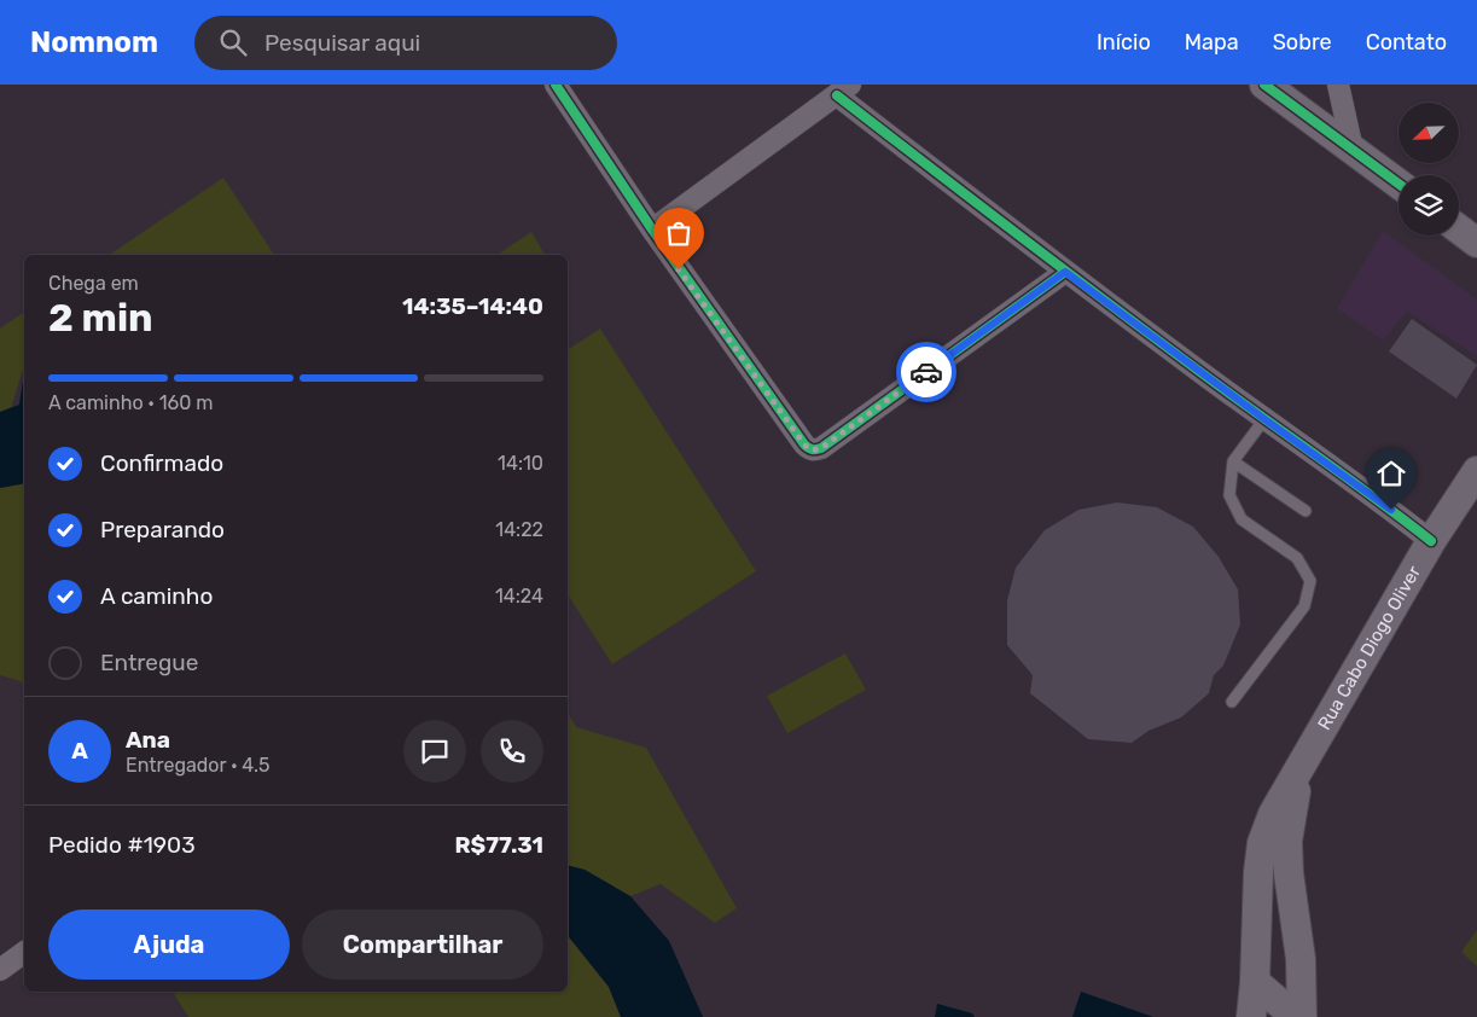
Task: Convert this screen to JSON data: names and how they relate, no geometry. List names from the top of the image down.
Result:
{
  "streets": {
    "main road": ["Rua Cabo Diogo Oliver"]
  },
  "north": "bottom left",
  "page": {
    "header": "Nomnom",
    "search": "Pesquisar aqui",
    "nav": [
      "Início",
      "Mapa",
      "Sobre",
      "Contato"
    ],
    "heading": ["2 min", "Chega em", "14:35–14:40"],
    "panel": [
      "Ana",
      "Entregador · 4.5",
      "Pedido #1903",
      "R$77.31"
    ],
    "bar": "A caminho · 160 m",
    "list": [
      ["Confirmado", "14:10"],
      ["Preparando", "14:22"],
      ["A caminho", "14:24"],
      "Entregue"
    ],
    "round": "A",
    "buttons": ["Ajuda", "Compartilhar"]
  }
}
